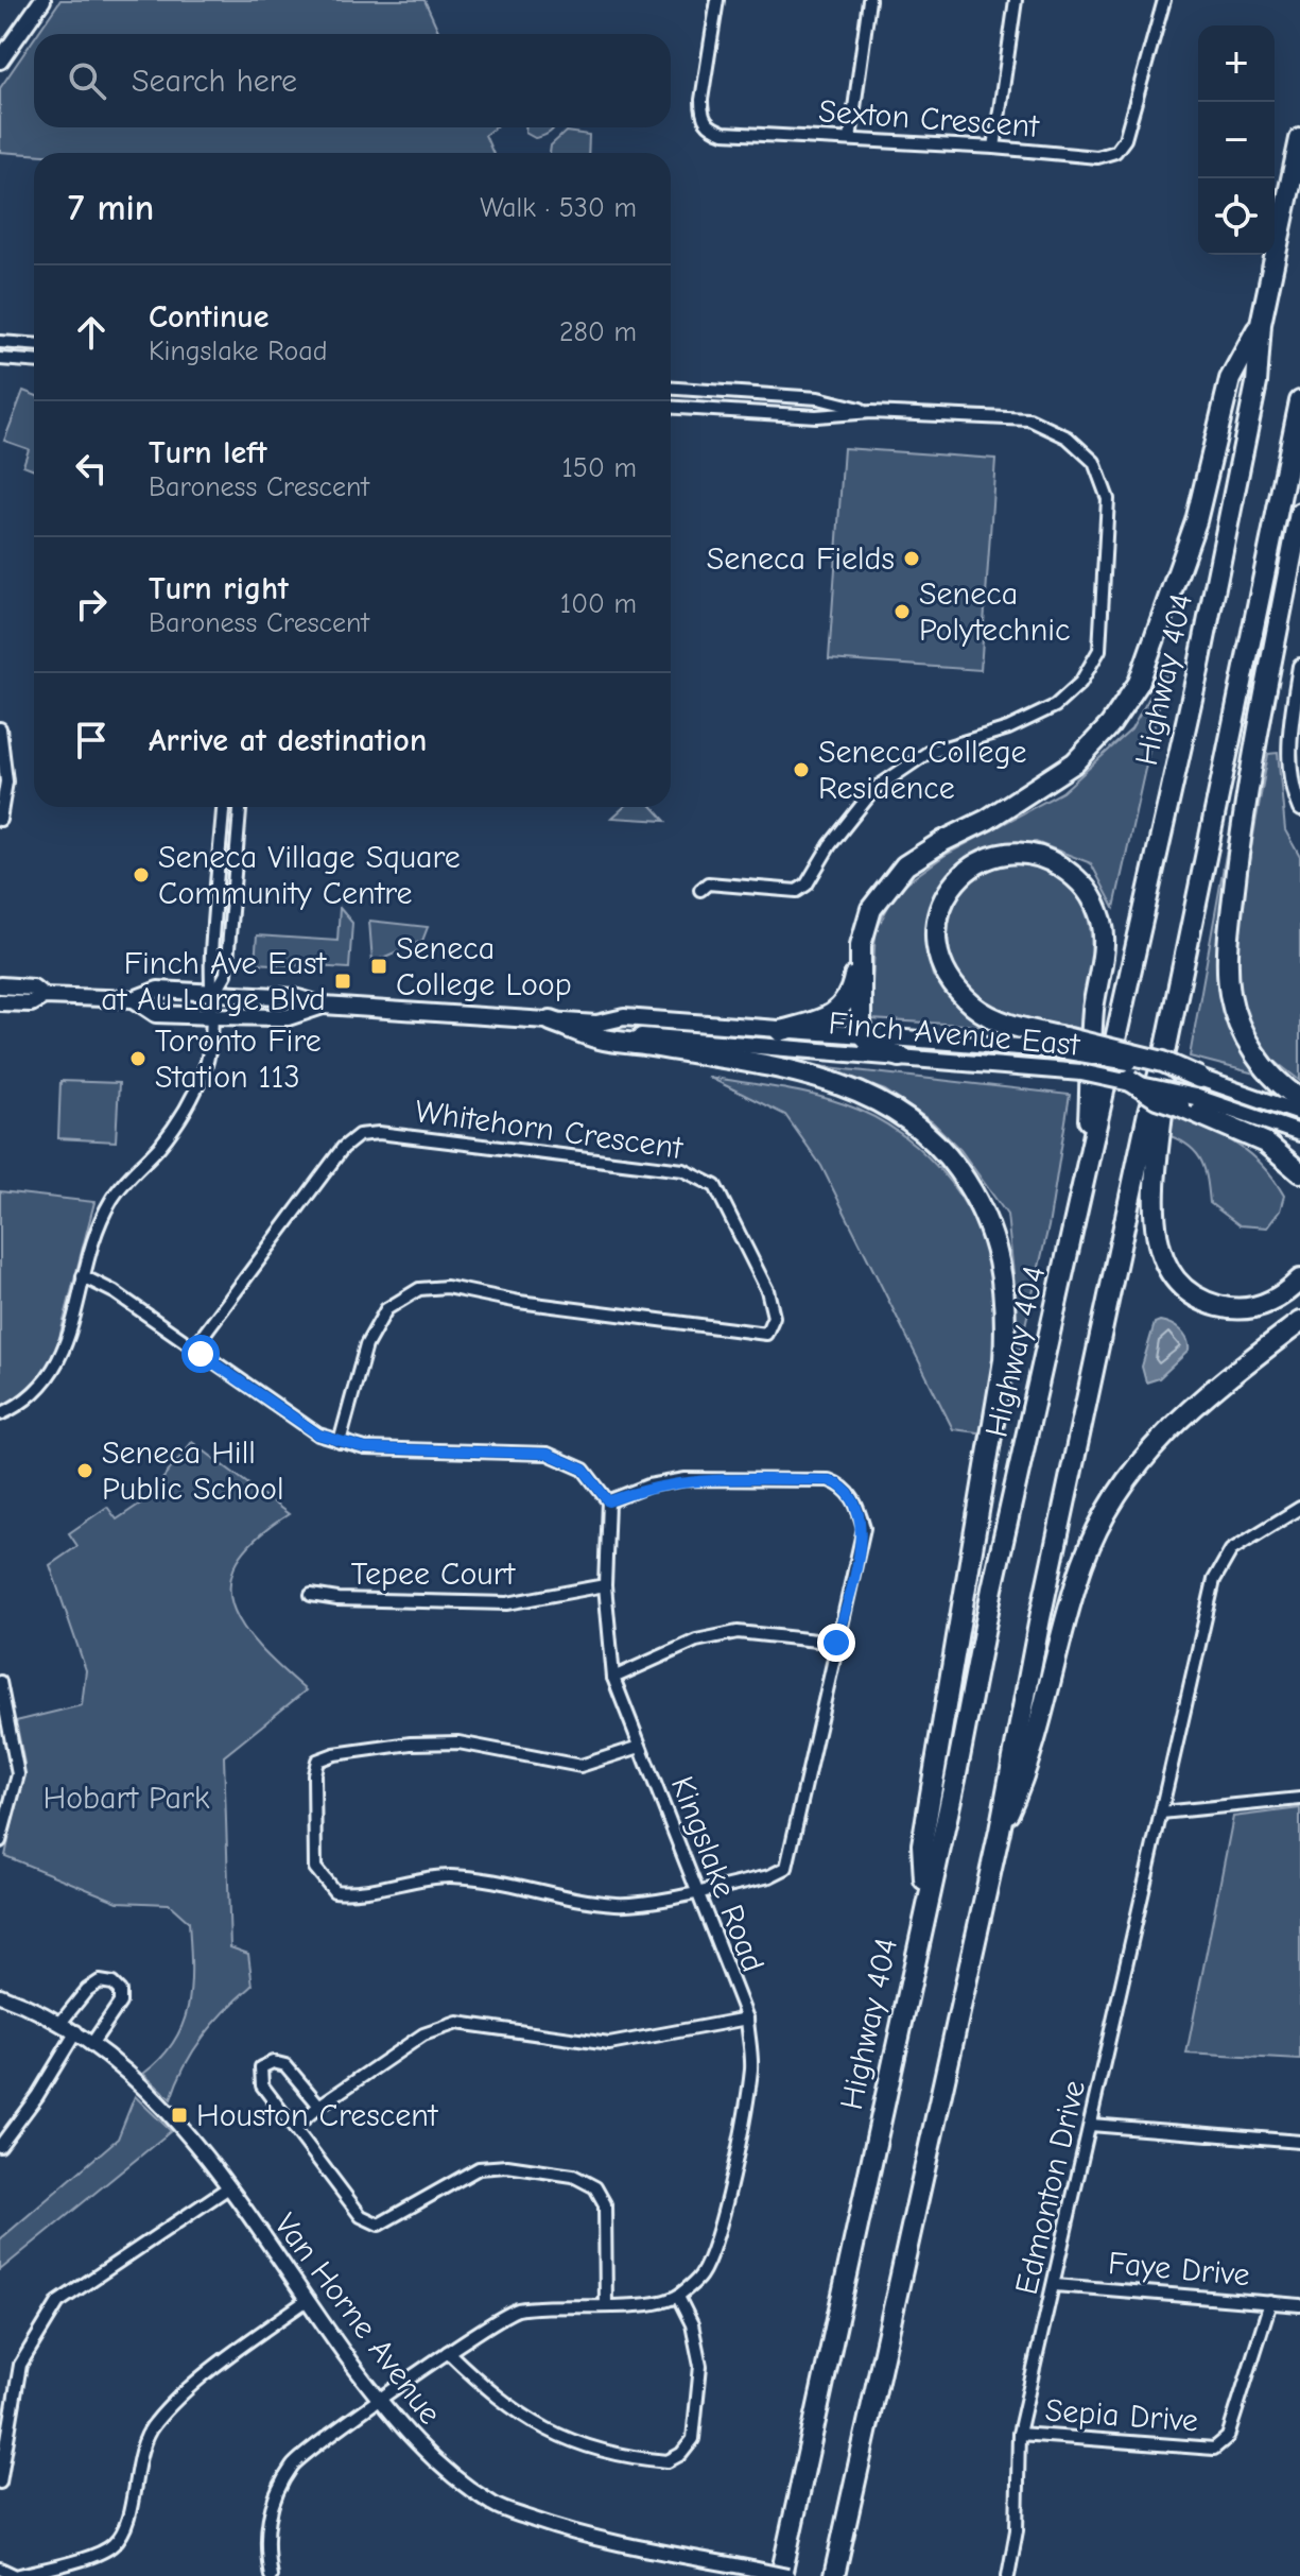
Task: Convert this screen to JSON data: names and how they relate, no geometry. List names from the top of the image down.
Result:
{
  "streets": {
    "highway": ["Highway 404"],
    "main road": ["Finch Avenue East"],
    "street": [
      "Sexton Crescent",
      "Whitehorn Crescent",
      "Tepee Court",
      "Kingslake Road",
      "Edmonton Drive",
      "Faye Drive",
      "Van Horne Avenue",
      "Sepia Drive"
    ]
  },
  "crossings": [
    ["Highway 404", "Van Horne Avenue"],
    ["Tepee Court", "Kingslake Road"],
    ["Edmonton Drive", "Faye Drive"],
    ["Edmonton Drive", "Sepia Drive"],
    ["Faye Drive", "Sepia Drive"]
  ],
  "parks": ["Hobart Park"],
  "places": {
    "other": [
      "Seneca Fields",
      "Seneca Polytechnic",
      "Seneca College Residence",
      "Seneca Village Square Community Centre",
      "Toronto Fire Station 113",
      "Seneca Hill Public School"
    ],
    "transit": ["Seneca College Loop", "Finch Ave East at Au Large Blvd", "Houston Crescent"]
  },
  "page": {
    "map_buttons": ["+", "−"],
    "search": "Search here",
    "heading": ["7 min", "Walk · 530 m"],
    "list": [
      ["Continue", "Kingslake Road", "280 m"],
      ["Turn left", "Baroness Crescent", "150 m"],
      ["Turn right", "Baroness Crescent", "100 m"],
      "Arrive at destination"
    ]
  }
}
